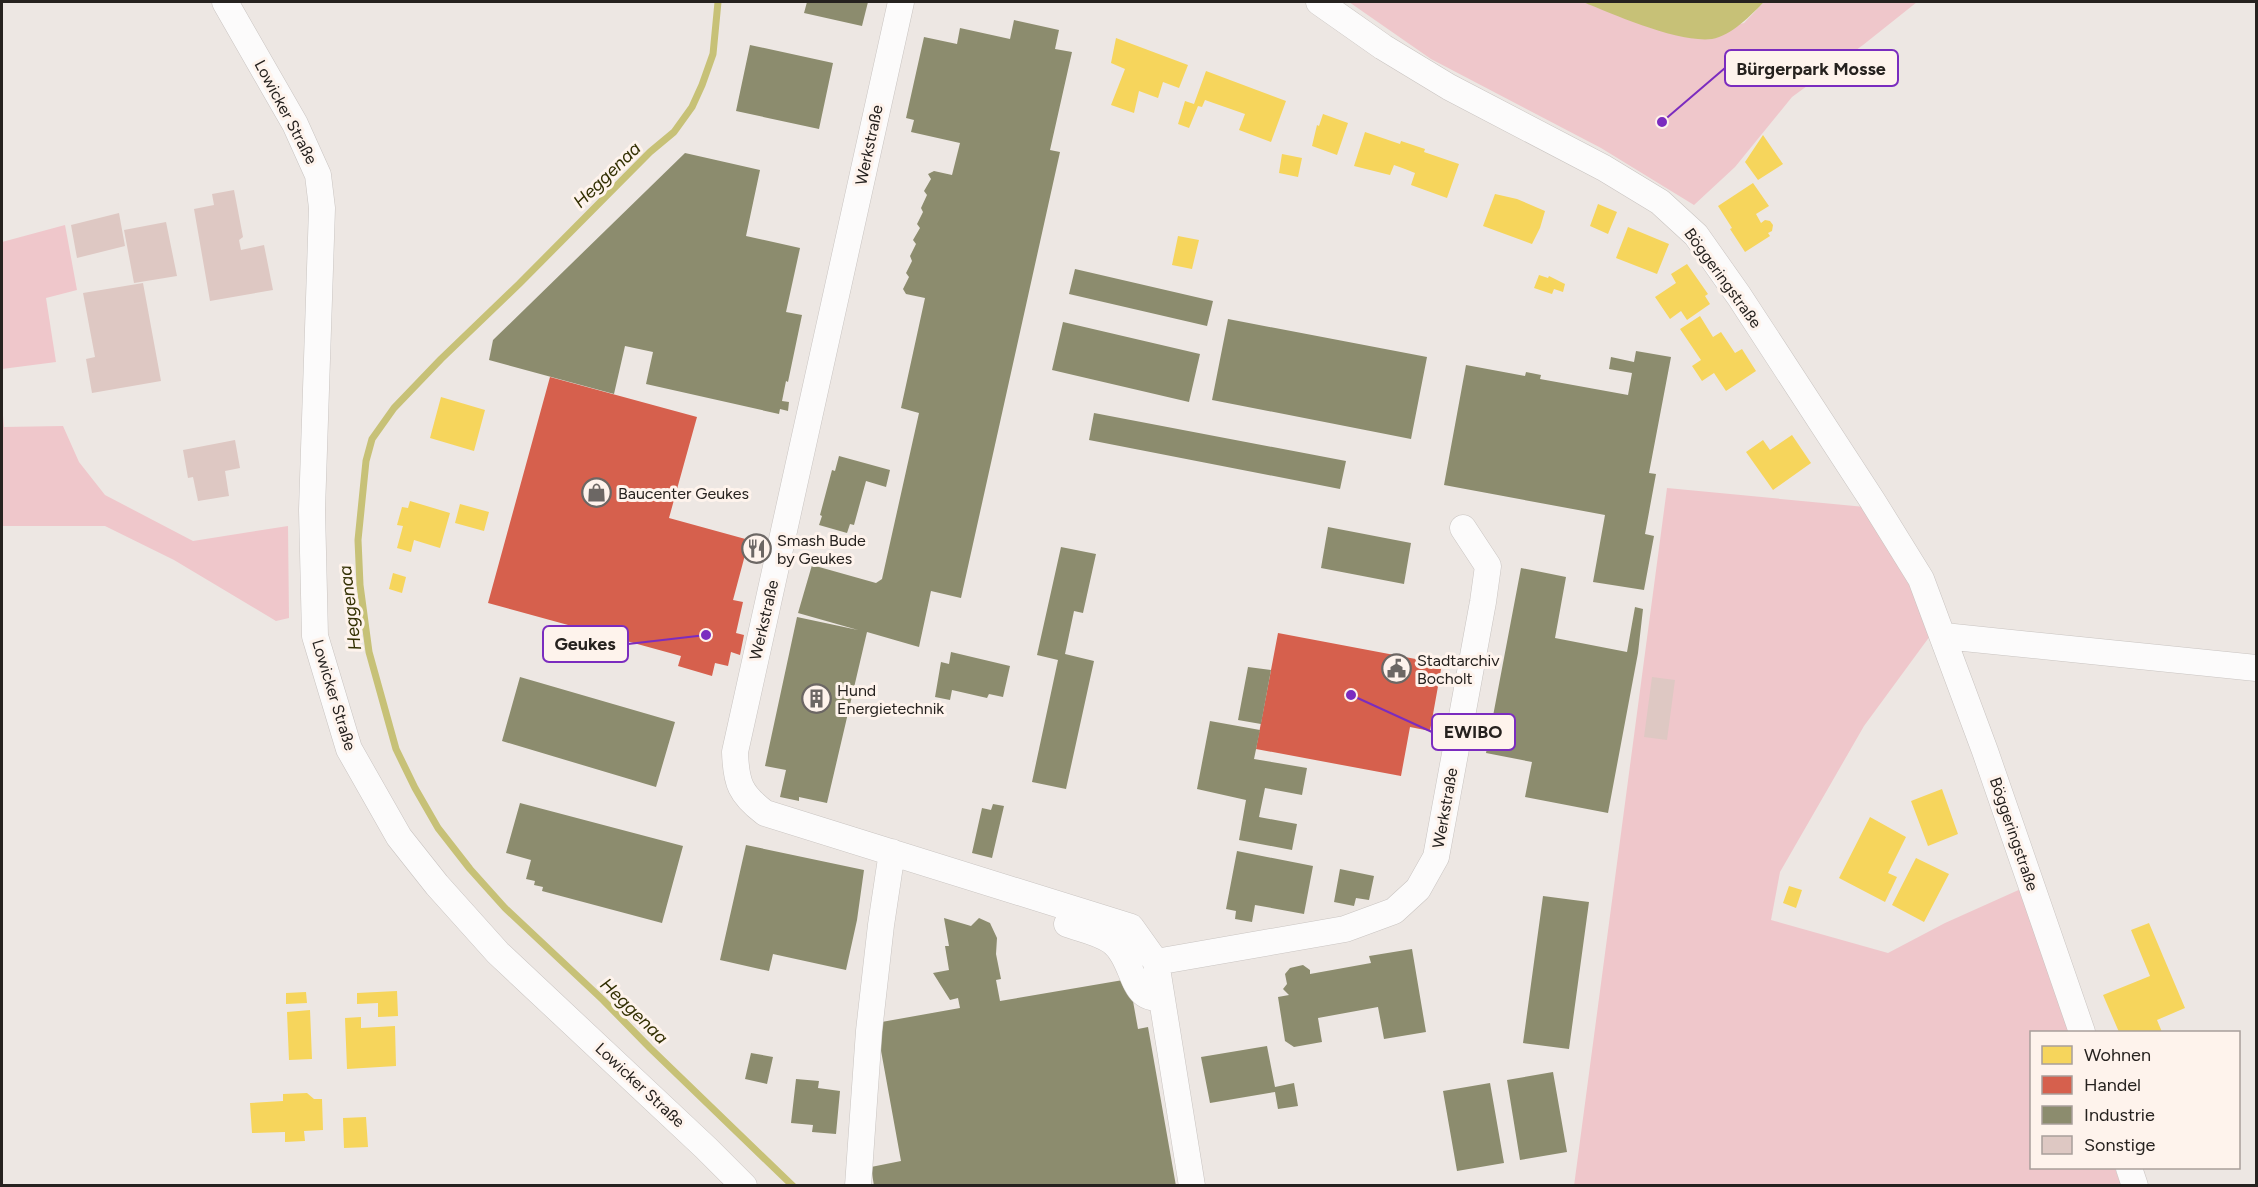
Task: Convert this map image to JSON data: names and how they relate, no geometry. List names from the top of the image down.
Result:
{
  "streets": {
    "street": ["Lowicker Straße", "Werkstraße", "Böggeringstraße"]
  },
  "water": ["Heggenaa"],
  "places": {
    "other": ["Bürgerpark Mosse", "Geukes", "EWIBO"],
    "shop": ["Baucenter Geukes"],
    "restaurant": ["Smash Bude by Geukes"],
    "public building": ["Stadtarchiv Bocholt"],
    "building": ["Hund Energietechnik"]
  },
  "legend": [
    "Wohnen",
    "Handel",
    "Industrie",
    "Sonstige"
  ]
}
